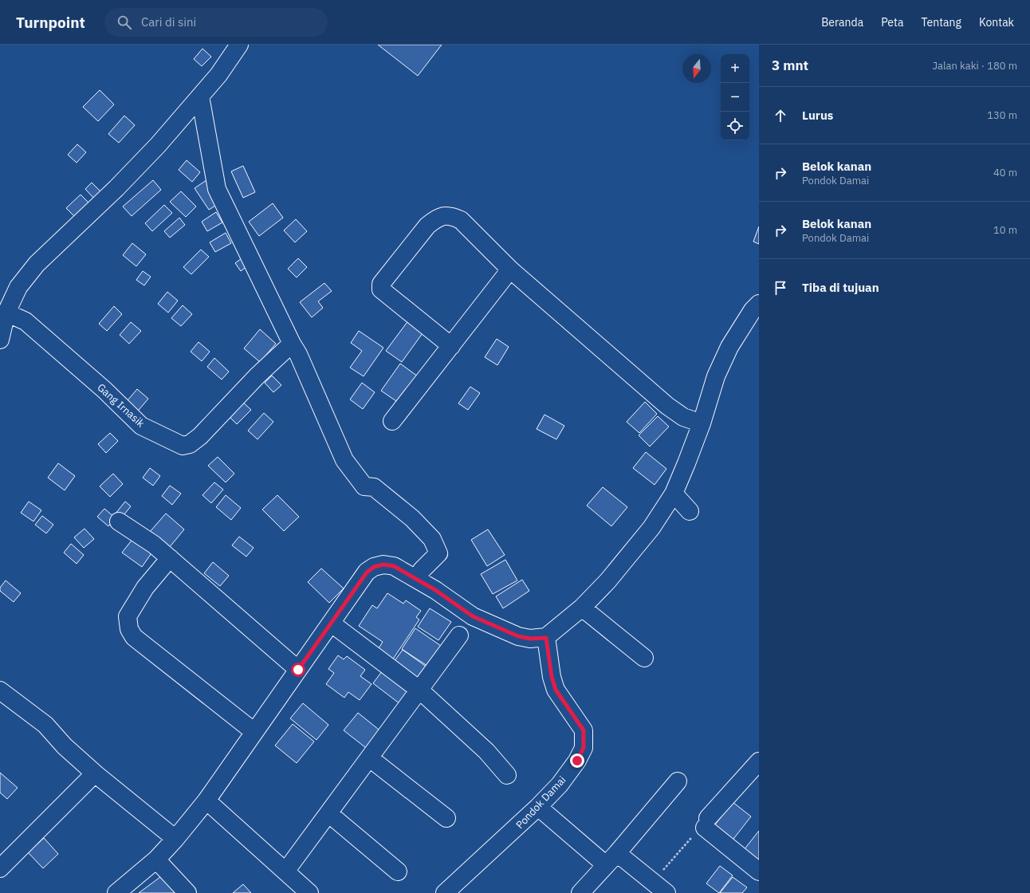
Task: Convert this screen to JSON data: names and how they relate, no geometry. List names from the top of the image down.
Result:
{
  "streets": {
    "street": ["Gang Irnasik", "Pondok Damai"]
  },
  "north": "bottom",
  "page": {
    "header": "Turnpoint",
    "search": "Cari di sini",
    "nav": [
      "Beranda",
      "Peta",
      "Tentang",
      "Kontak"
    ],
    "heading": ["3 mnt", "Jalan kaki · 180 m"],
    "map_buttons": ["+", "−"],
    "list": [
      ["Lurus", "130 m"],
      ["Belok kanan", "Pondok Damai", "40 m"],
      ["Belok kanan", "Pondok Damai", "10 m"],
      "Tiba di tujuan"
    ]
  }
}
